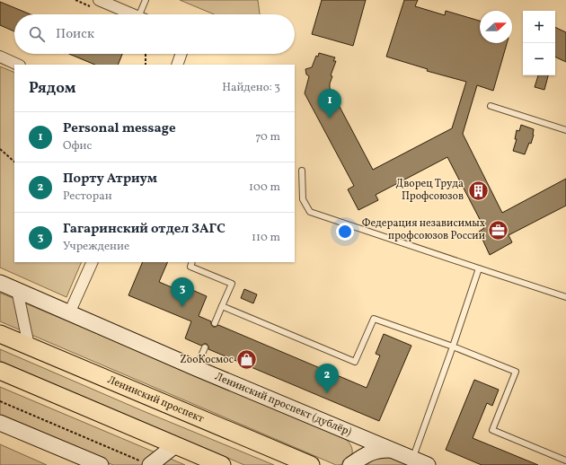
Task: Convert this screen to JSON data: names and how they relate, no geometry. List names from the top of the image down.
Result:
{
  "streets": {
    "main road": ["Ленинский проспект"],
    "street": ["Ленинский проспект (дублёр)"]
  },
  "places": {
    "building": ["Дворец Труда Профсоюзов"],
    "office": ["Федерация независимых профсоюзов России"],
    "shop": ["ZooКосмос"]
  },
  "north": "right",
  "page": {
    "map_buttons": ["+", "−"],
    "search": "Поиск",
    "heading": ["Рядом", "Найдено: 3"],
    "pins": ["1", "3", "2"],
    "list": [
      {
        "mark": "1",
        "name": "Personal message",
        "note": "Офис",
        "value": "70 m"
      },
      {
        "mark": "2",
        "name": "Порту Атриум",
        "note": "Ресторан",
        "value": "100 m"
      },
      {
        "mark": "3",
        "name": "Гагаринский отдел ЗАГС",
        "note": "Учреждение",
        "value": "110 m"
      }
    ]
  }
}
